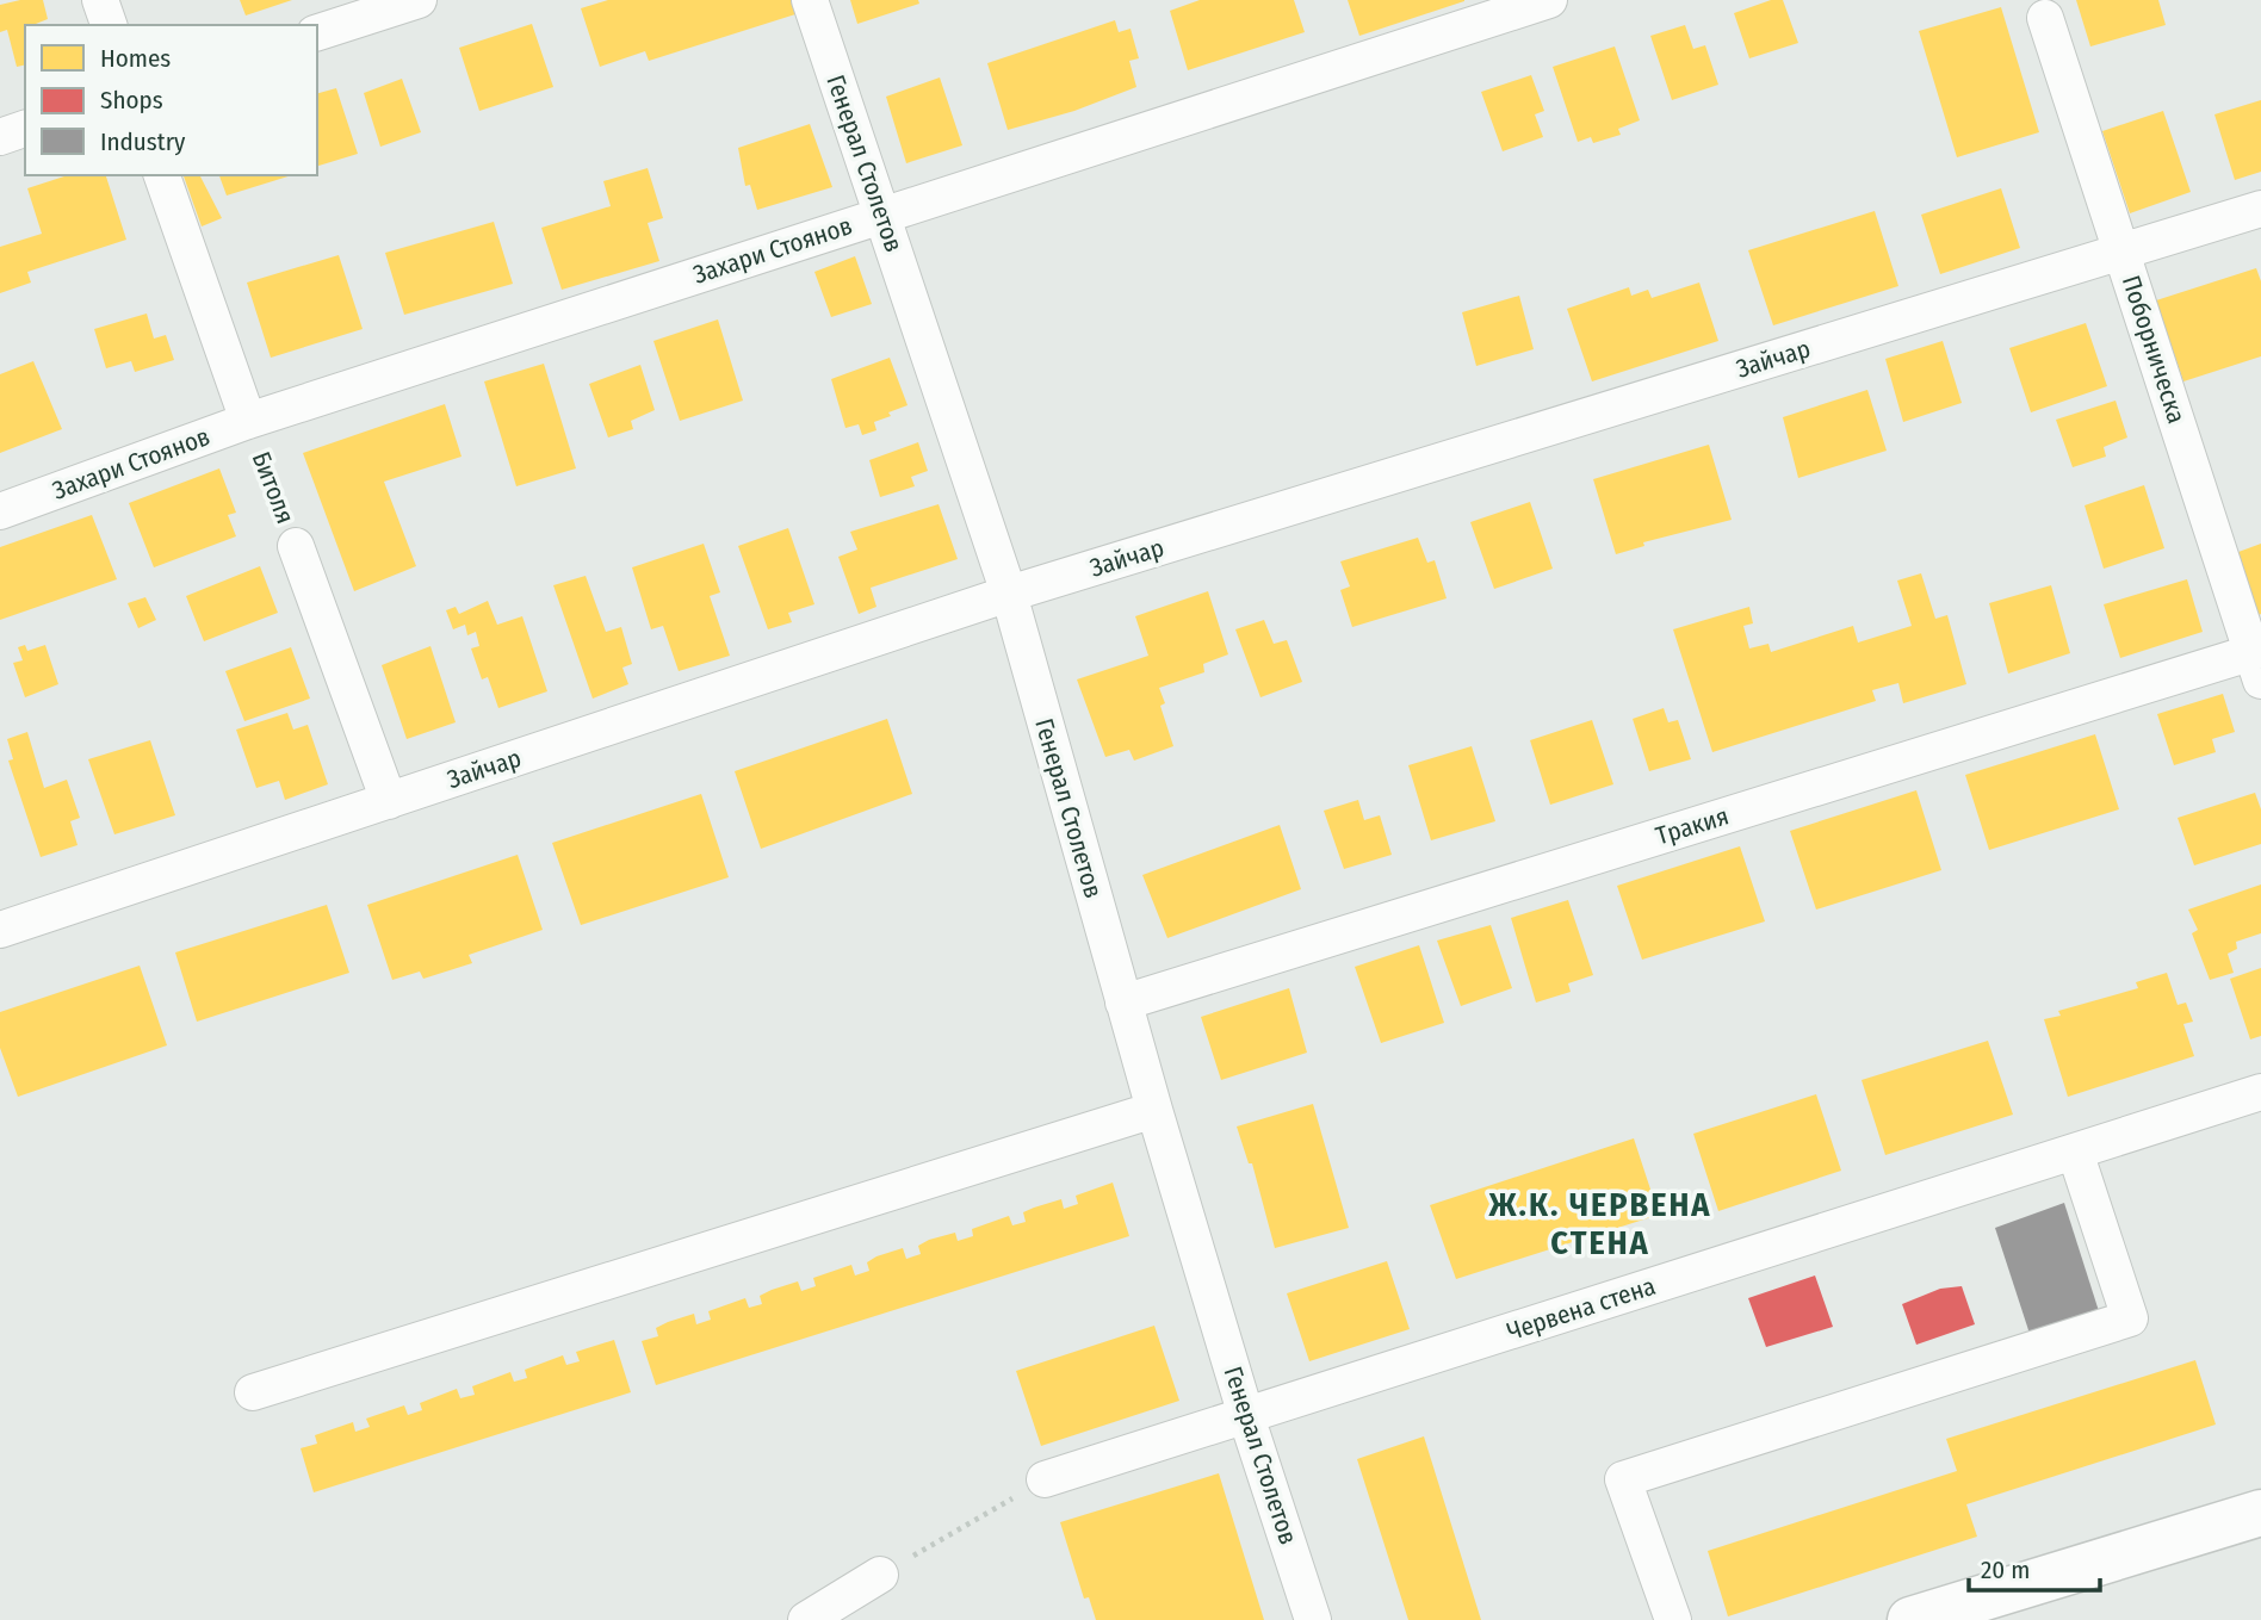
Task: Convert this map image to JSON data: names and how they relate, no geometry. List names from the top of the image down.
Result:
{
  "streets": {
    "street": [
      "Генерал Столетов",
      "Захари Стоянов",
      "Поборническа",
      "Зайчар",
      "Битоля",
      "Тракия",
      "Червена стена"
    ]
  },
  "crossings": [
    ["Генерал Столетов", "Захари Стоянов"],
    ["Генерал Столетов", "Зайчар"],
    ["Генерал Столетов", "Тракия"],
    ["Генерал Столетов", "Червена стена"],
    ["Захари Стоянов", "Битоля"],
    ["Поборническа", "Зайчар"],
    ["Поборническа", "Тракия"],
    ["Зайчар", "Битоля"]
  ],
  "districts": ["Ж.К. ЧЕРВЕНА СТЕНА"],
  "legend": ["Homes", "Shops", "Industry"],
  "scale_bar": "20 m"
}
